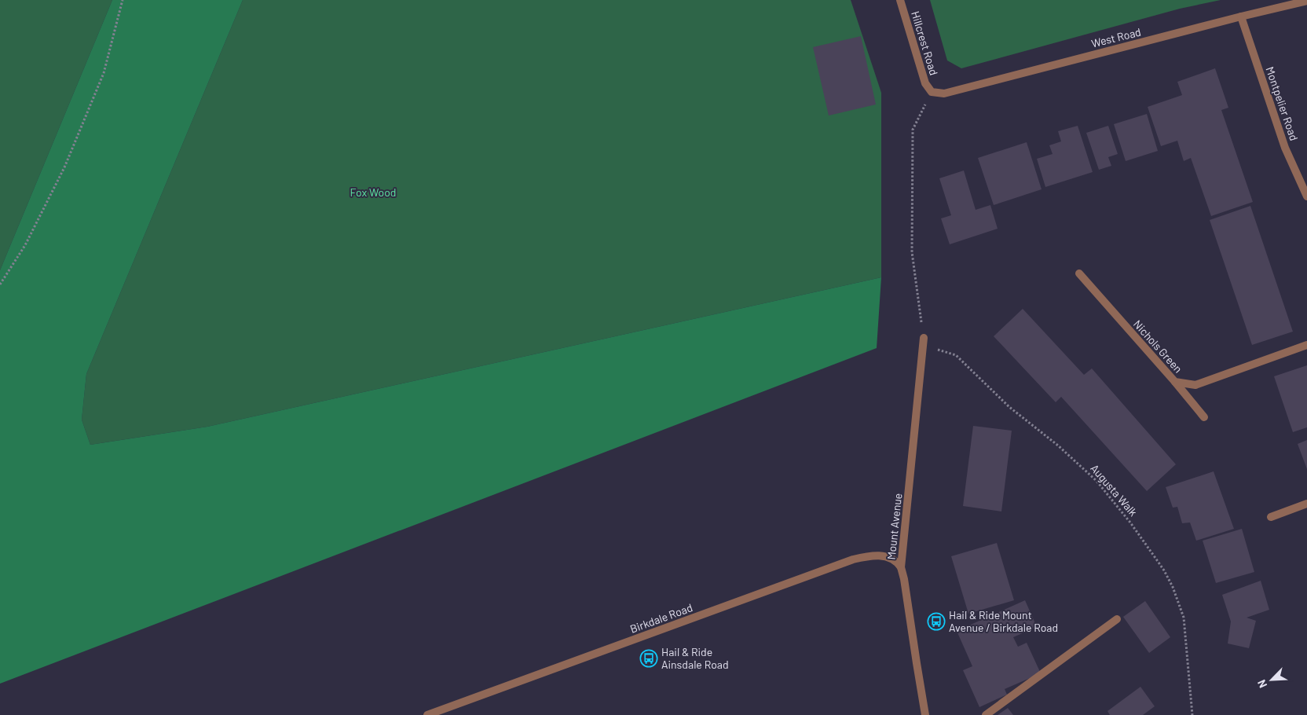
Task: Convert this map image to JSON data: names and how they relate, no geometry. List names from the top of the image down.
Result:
{
  "streets": {
    "street": [
      "West Road",
      "Hillcrest Road",
      "Montpelier Road",
      "Nichols Green",
      "Mount Avenue",
      "Birkdale Road"
    ],
    "path": ["Augusta Walk"]
  },
  "crossings": [
    ["West Road", "Hillcrest Road"],
    ["West Road", "Montpelier Road"],
    ["Augusta Walk", "Mount Avenue"],
    ["Mount Avenue", "Birkdale Road"]
  ],
  "parks": ["Fox Wood"],
  "places": {
    "bus stop": ["Hail & Ride Mount Avenue / Birkdale Road", "Hail & Ride Ainsdale Road"]
  },
  "north": "bottom left"
}
